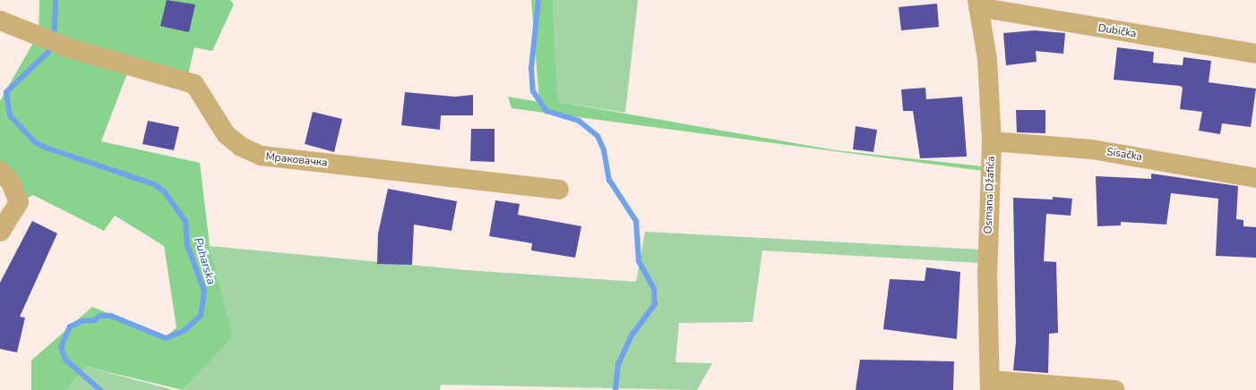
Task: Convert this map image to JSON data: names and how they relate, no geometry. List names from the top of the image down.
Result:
{
  "streets": {
    "street": [
      "Dubička",
      "Sisačka",
      "Мраковачка",
      "Osmana Džafića"
    ]
  },
  "crossings": [
    ["Dubička", "Osmana Džafića"],
    ["Sisačka", "Osmana Džafića"]
  ],
  "water": ["Puharska"]
}
